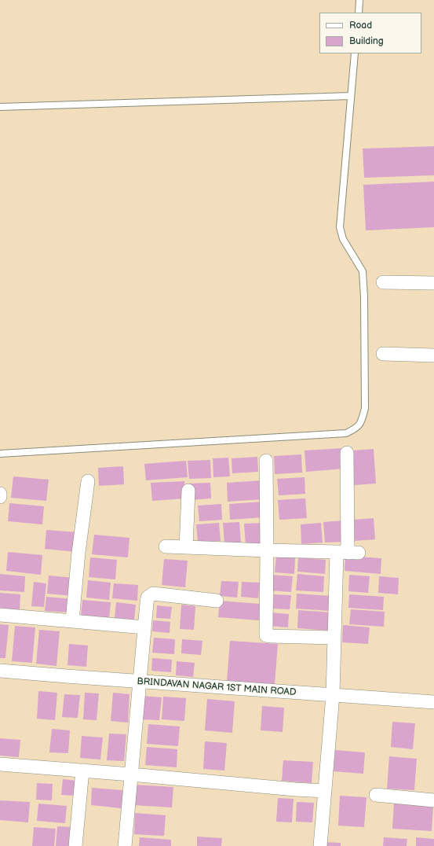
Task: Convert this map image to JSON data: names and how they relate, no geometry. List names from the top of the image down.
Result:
{
  "streets": {
    "street": ["BRINDAVAN NAGAR 1ST MAIN ROAD"]
  },
  "legend": ["Road", "Building"]
}
